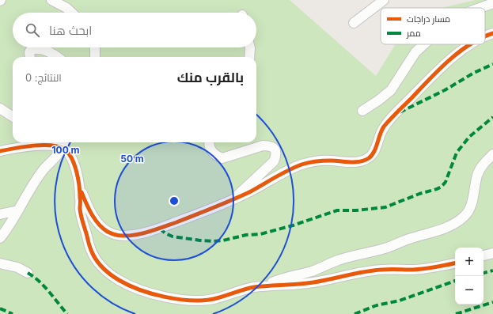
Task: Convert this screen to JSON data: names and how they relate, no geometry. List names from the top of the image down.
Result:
{
  "legend": ["مسار دراجات", "ممر"],
  "page": {
    "search": "ابحث هنا",
    "heading": ["بالقرب منك", "النتائج: 0"],
    "map_buttons": ["+", "−"]
  },
  "rings": ["100 m", "50 m"]
}
